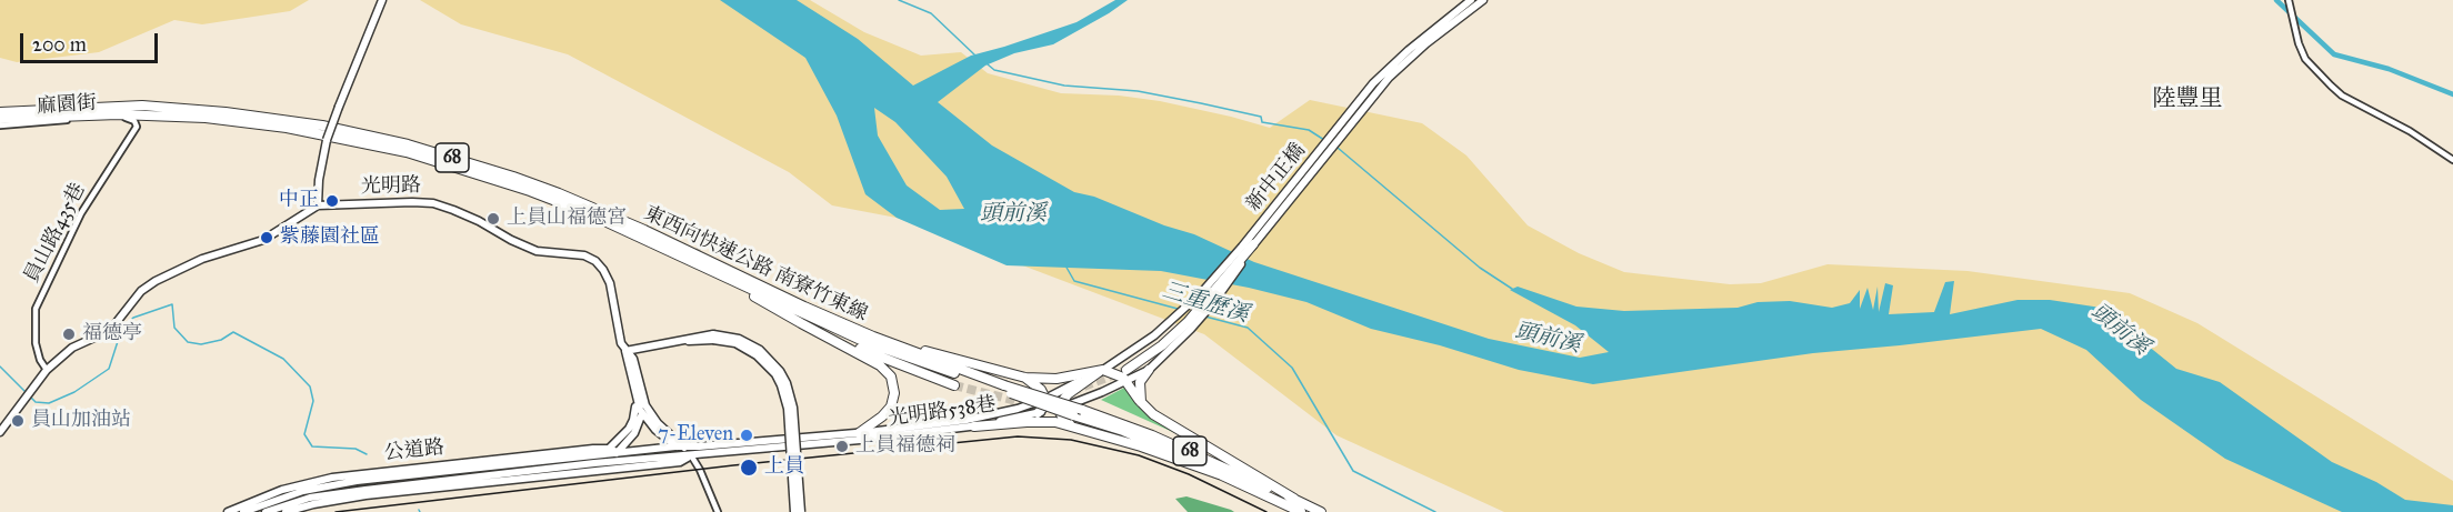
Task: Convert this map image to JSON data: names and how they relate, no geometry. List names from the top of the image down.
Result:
{
  "streets": {
    "highway": ["68", "東西向快速公路 南寮竹東線"],
    "street": [
      "麻園街",
      "新中正橋",
      "光明路",
      "員山路435巷",
      "光明路538巷",
      "公道路"
    ]
  },
  "crossings": [
    ["麻園街", "員山路435巷"],
    ["新中正橋", "光明路538巷"],
    ["光明路", "光明路538巷"],
    ["光明路", "公道路"],
    ["光明路538巷", "公道路"]
  ],
  "districts": ["陸豐里"],
  "water": ["頭前溪", "三重歷溪"],
  "places": [
    "中正",
    "上員山福德宮",
    "紫藤園社區",
    "福德亭",
    "員山加油站",
    "7-Eleven",
    "上員福德祠",
    "上員"
  ],
  "scale_bar": "200 m"
}
